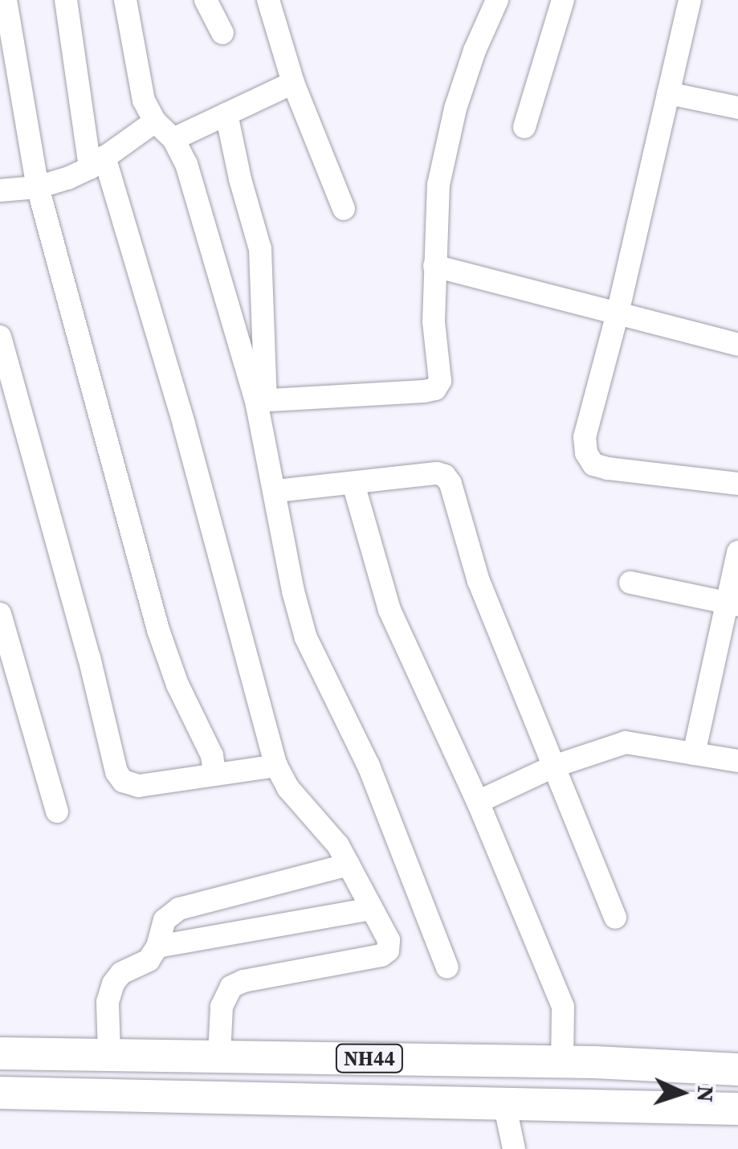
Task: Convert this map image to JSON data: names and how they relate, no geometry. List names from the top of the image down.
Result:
{
  "streets": {
    "highway": ["NH44"]
  },
  "north": "right"
}
